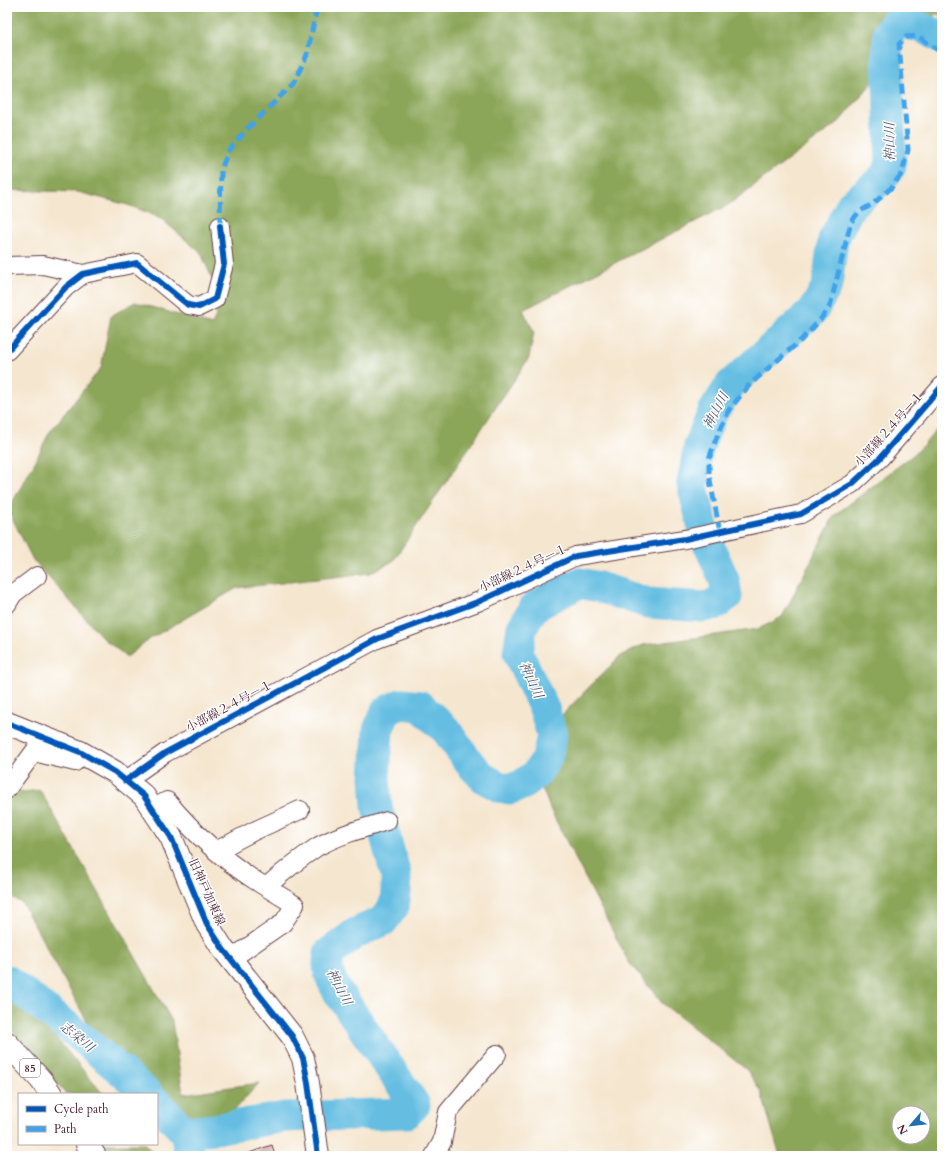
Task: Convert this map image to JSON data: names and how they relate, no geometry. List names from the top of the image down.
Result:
{
  "streets": {
    "street": ["小部線２４号－１", "旧神戸加東線", "85"]
  },
  "crossings": [
    ["小部線２４号－１", "旧神戸加東線"]
  ],
  "water": ["神山川", "志染川"],
  "legend": ["Cycle path", "Path"],
  "north": "bottom left"
}
